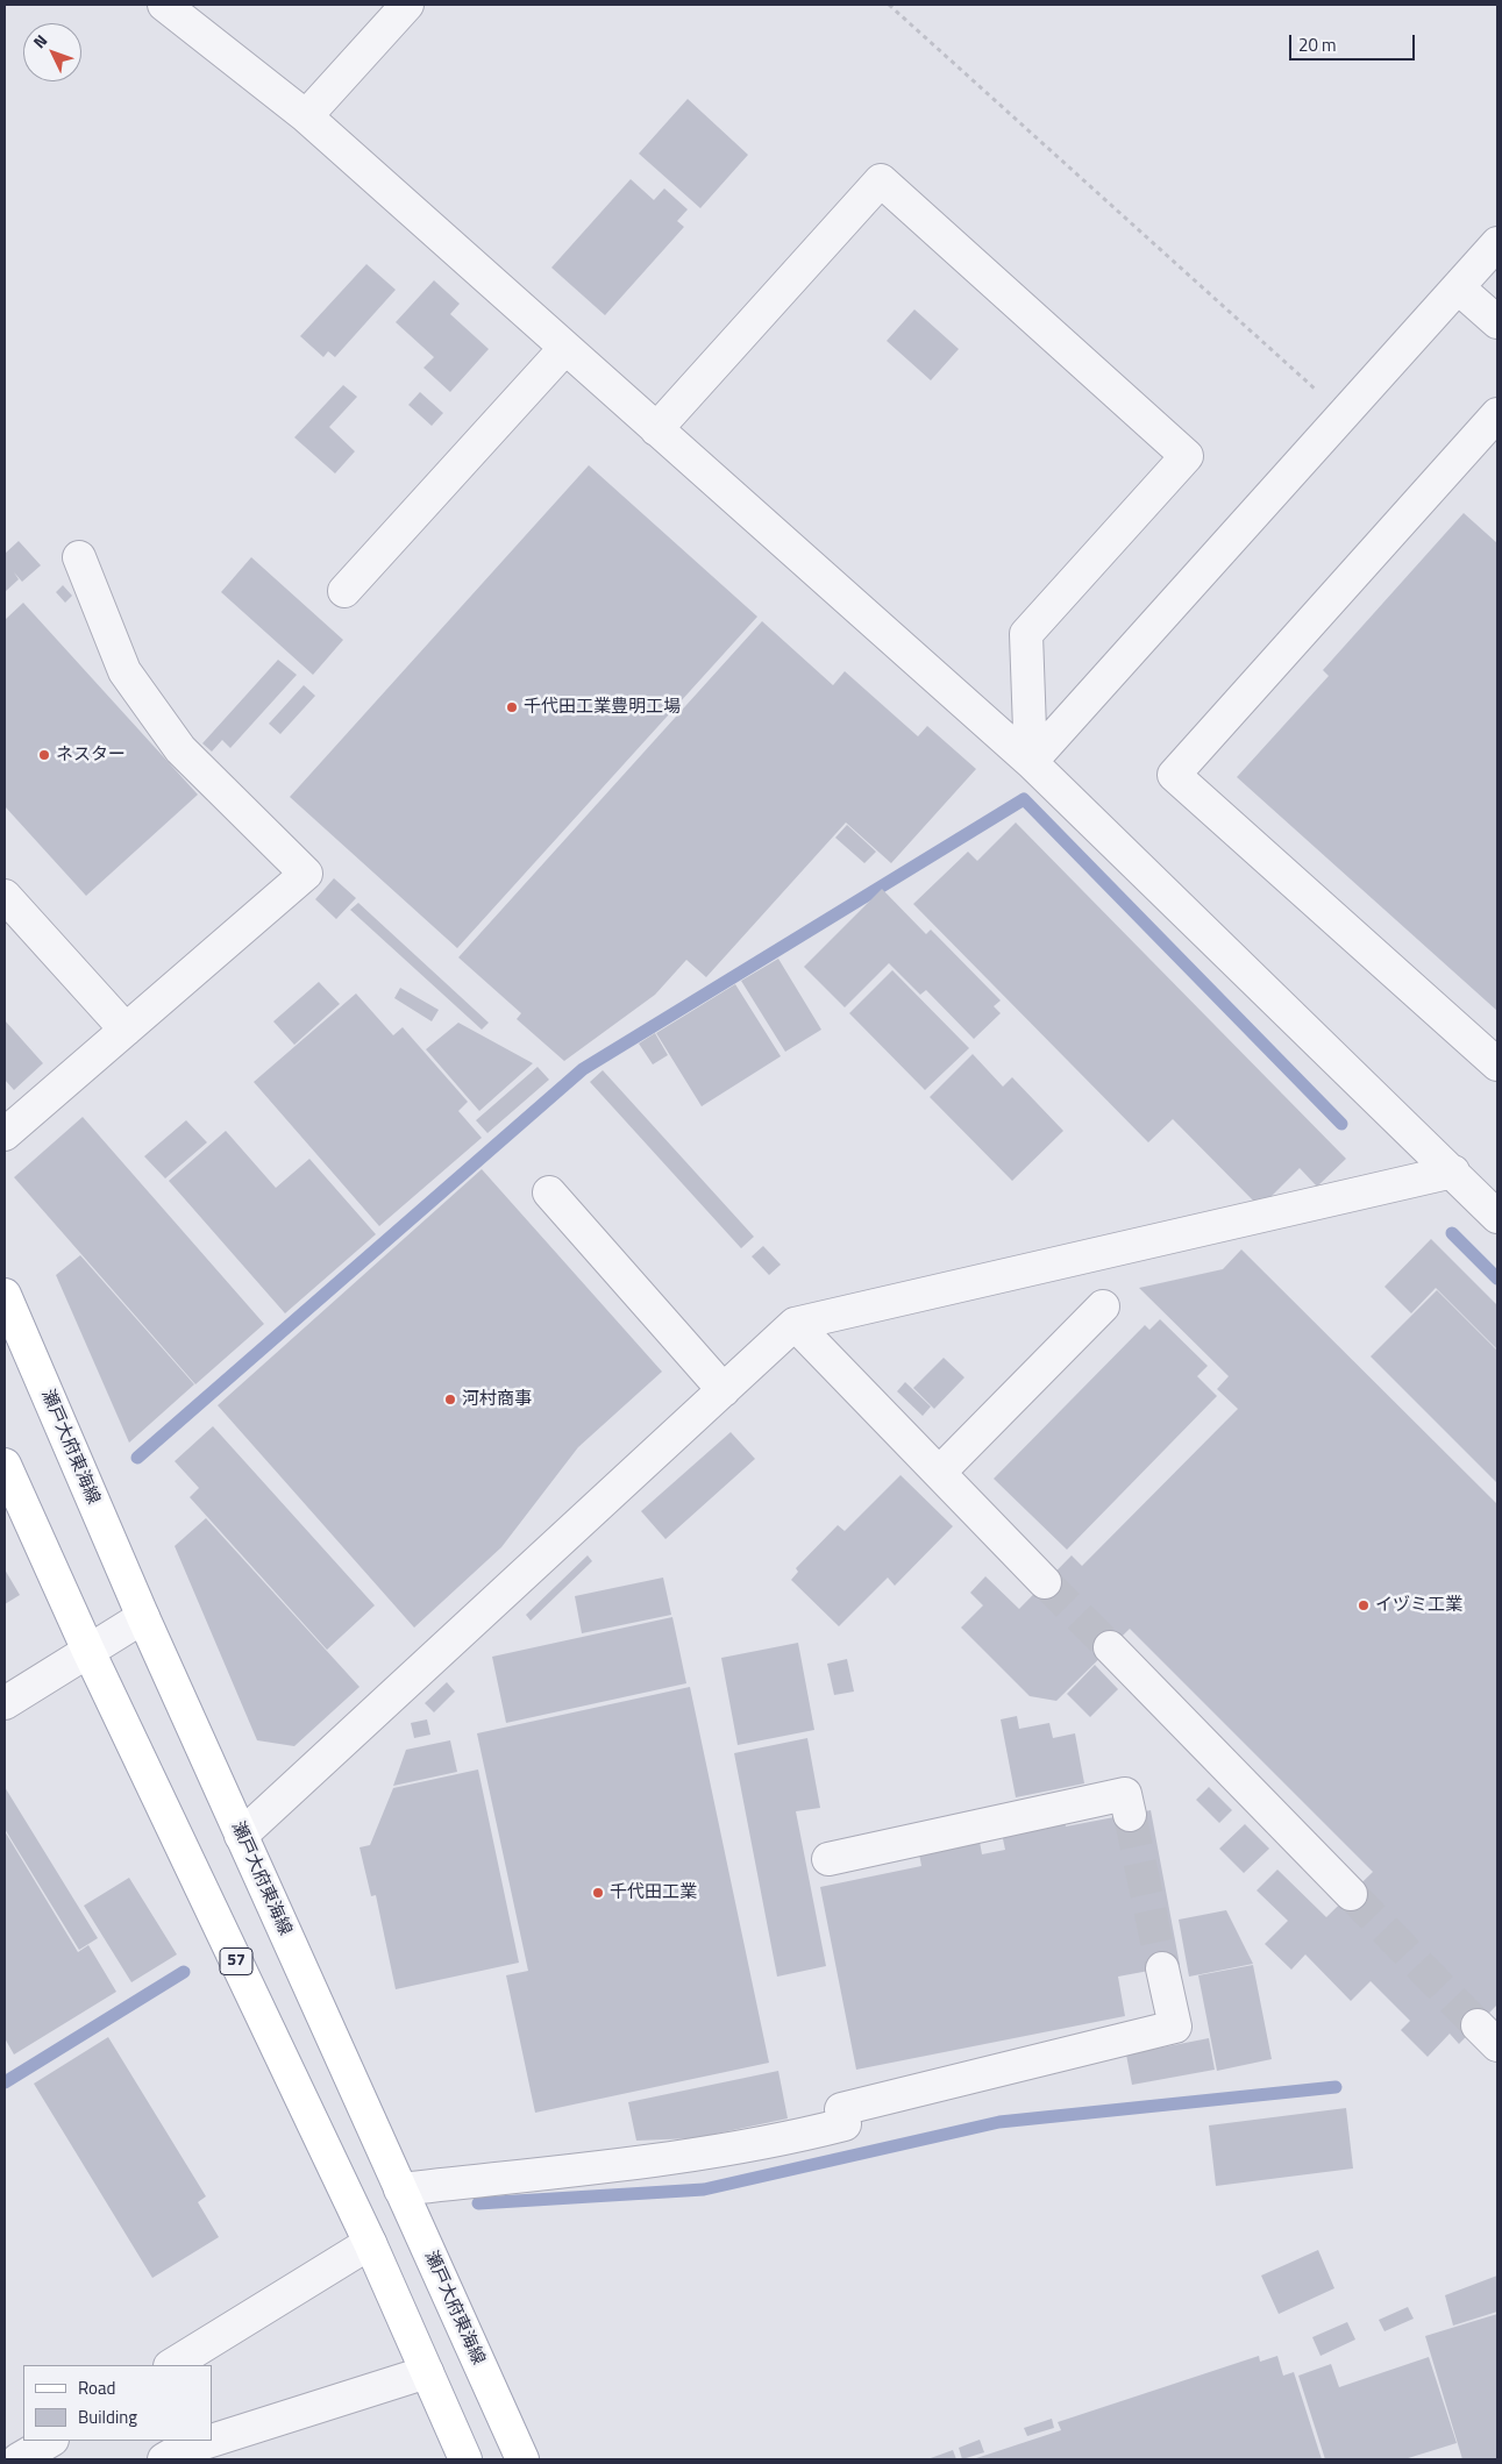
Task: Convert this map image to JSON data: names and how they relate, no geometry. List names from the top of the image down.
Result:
{
  "streets": {
    "main road": ["瀬戸大府東海線", "57"]
  },
  "places": [
    "千代田工業豊明工場",
    "ネスター",
    "河村商事",
    "イヅミ工業",
    "千代田工業"
  ],
  "legend": ["Road", "Building"],
  "scale_bar": "20 m",
  "north": "top left"
}
